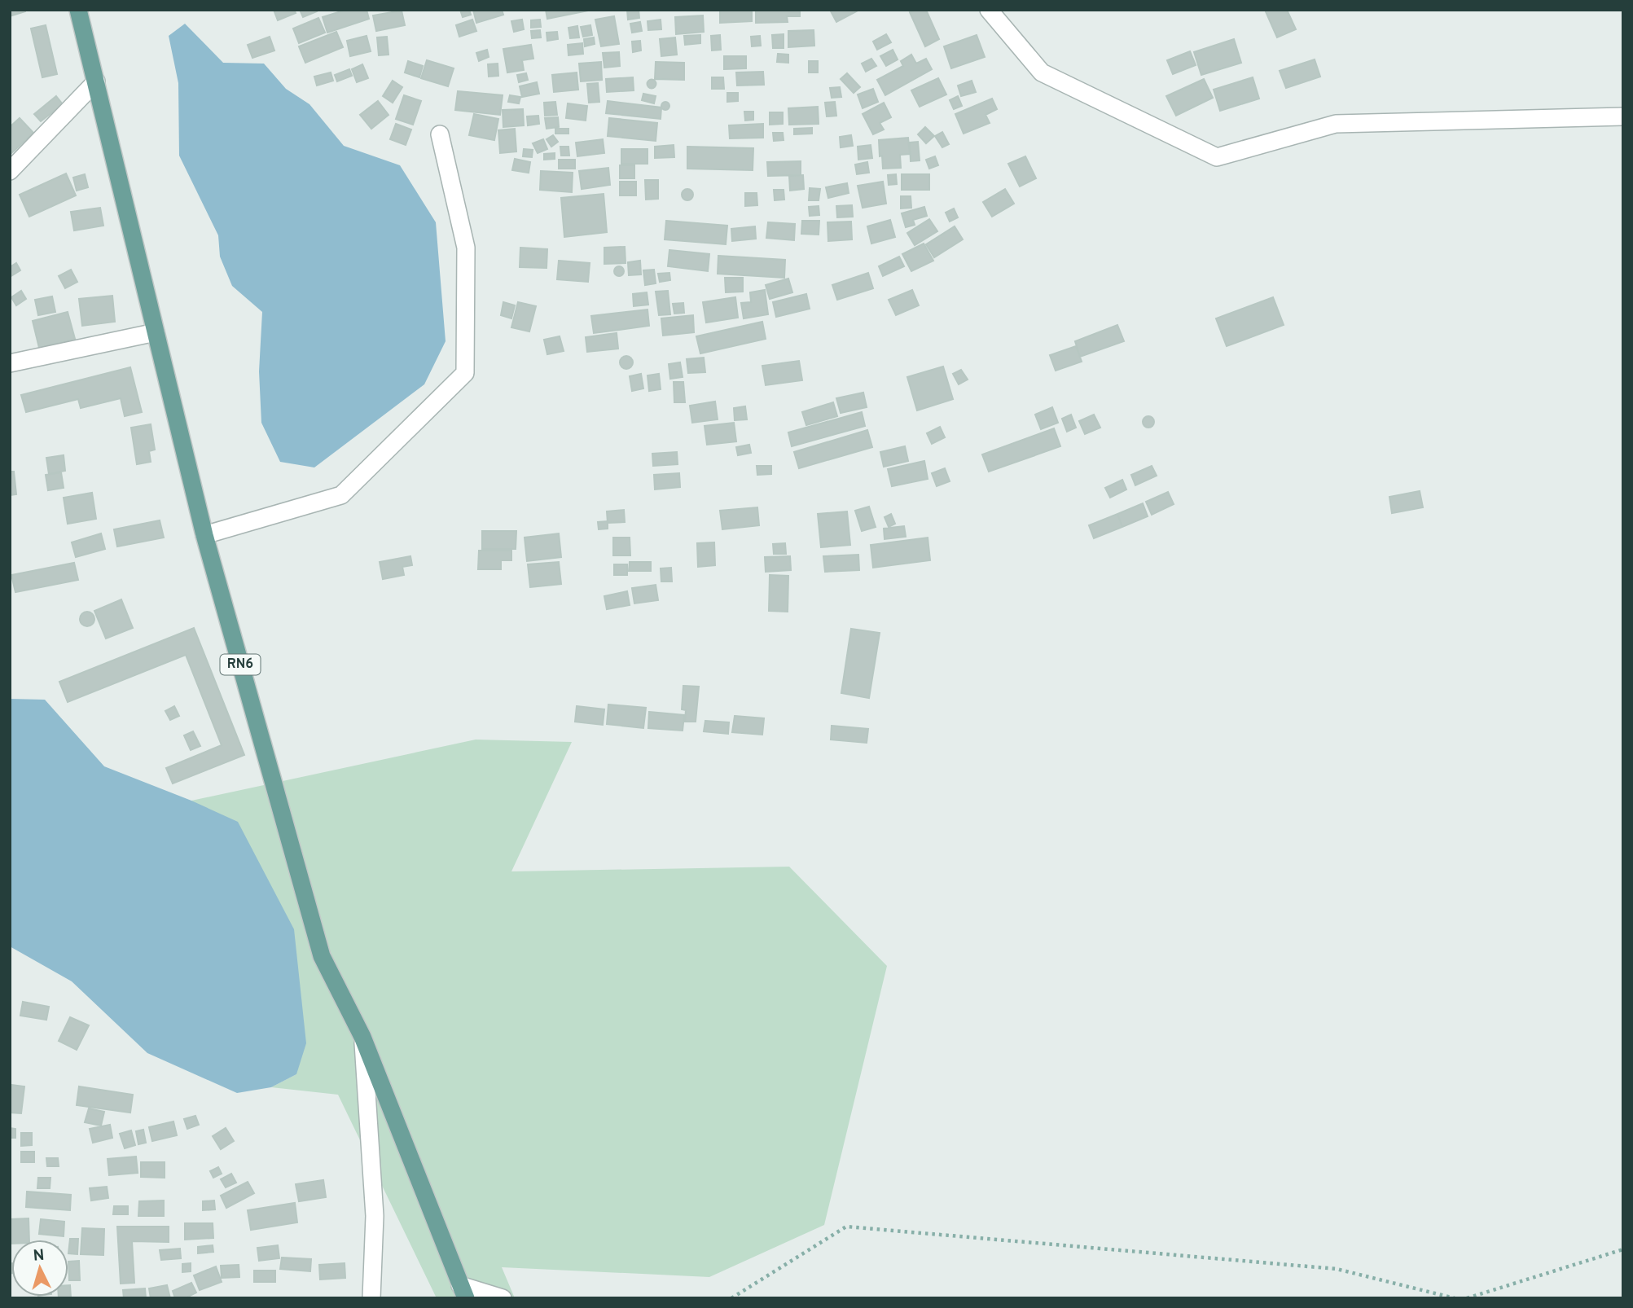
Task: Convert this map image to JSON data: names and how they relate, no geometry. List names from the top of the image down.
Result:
{
  "streets": {
    "main road": ["RN6"]
  },
  "north": "top"
}
